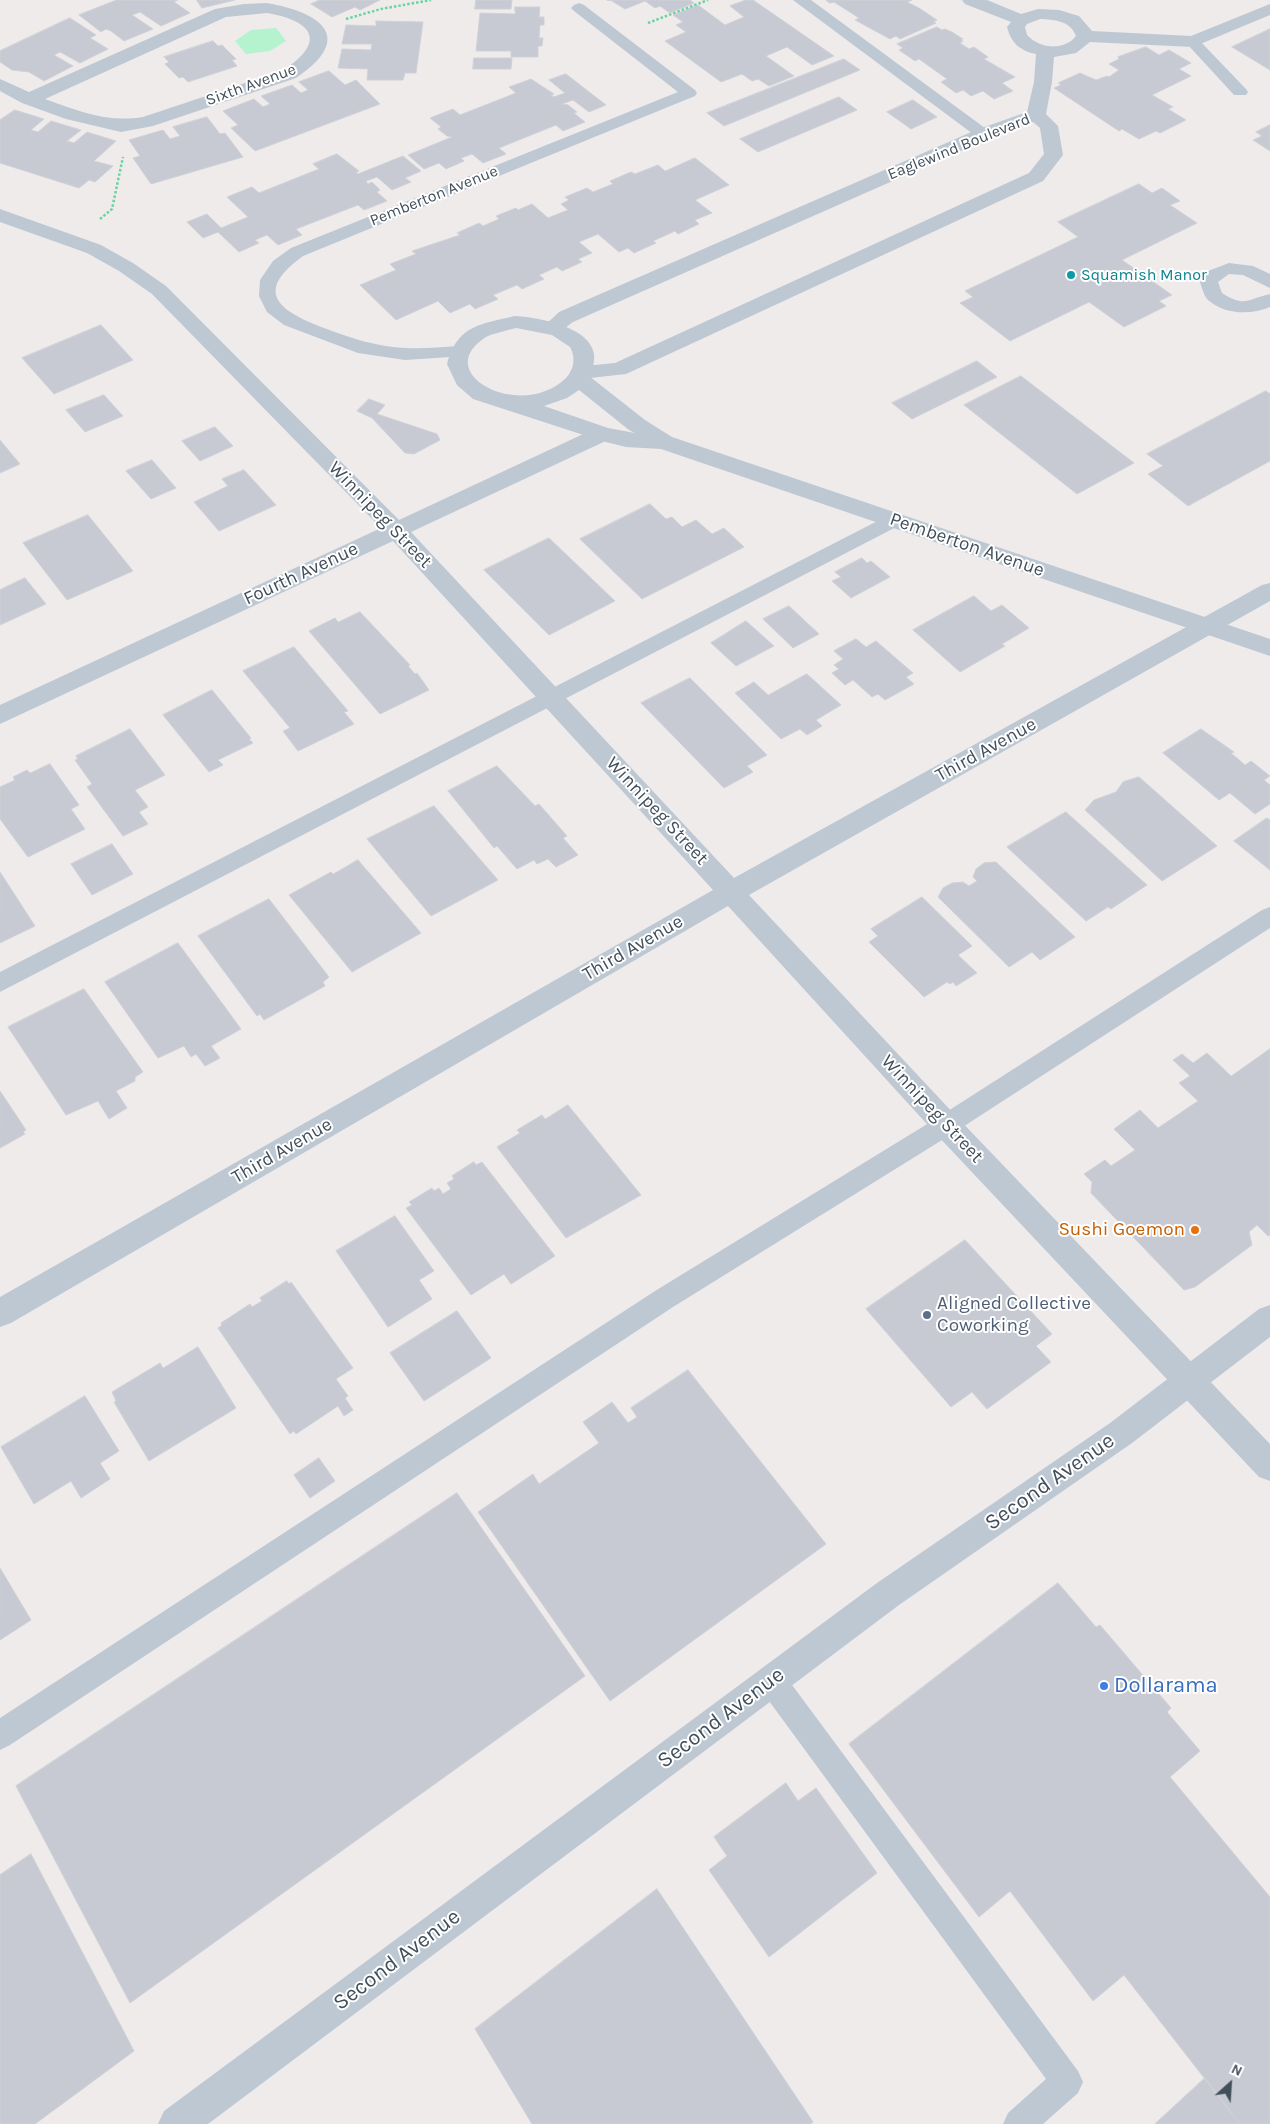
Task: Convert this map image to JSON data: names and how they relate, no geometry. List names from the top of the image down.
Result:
{
  "streets": {
    "street": [
      "Sixth Avenue",
      "Eaglewind Boulevard",
      "Pemberton Avenue",
      "Winnipeg Street",
      "Fourth Avenue",
      "Third Avenue",
      "Second Avenue"
    ]
  },
  "crossings": [
    ["Eaglewind Boulevard", "Pemberton Avenue"],
    ["Pemberton Avenue", "Fourth Avenue"],
    ["Pemberton Avenue", "Third Avenue"],
    ["Winnipeg Street", "Fourth Avenue"],
    ["Winnipeg Street", "Third Avenue"],
    ["Winnipeg Street", "Second Avenue"]
  ],
  "places": [
    "Squamish Manor",
    "Sushi Goemon",
    "Aligned Collective Coworking",
    "Dollarama"
  ],
  "north": "top right"
}
